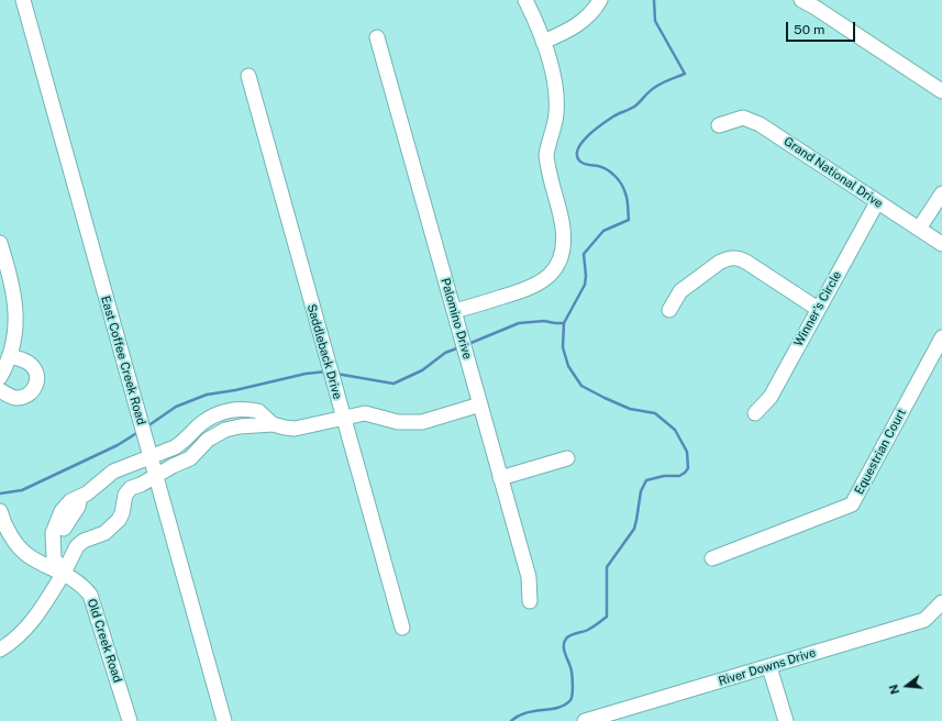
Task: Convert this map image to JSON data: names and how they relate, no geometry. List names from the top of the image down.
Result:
{
  "streets": {
    "street": [
      "Grand National Drive",
      "Winner's Circle",
      "Palomino Drive",
      "Saddleback Drive",
      "East Coffee Creek Road",
      "Equestrian Court",
      "Old Creek Road",
      "River Downs Drive"
    ]
  },
  "crossings": [
    ["Grand National Drive", "Winner's Circle"]
  ],
  "scale_bar": "50 m",
  "north": "left"
}
